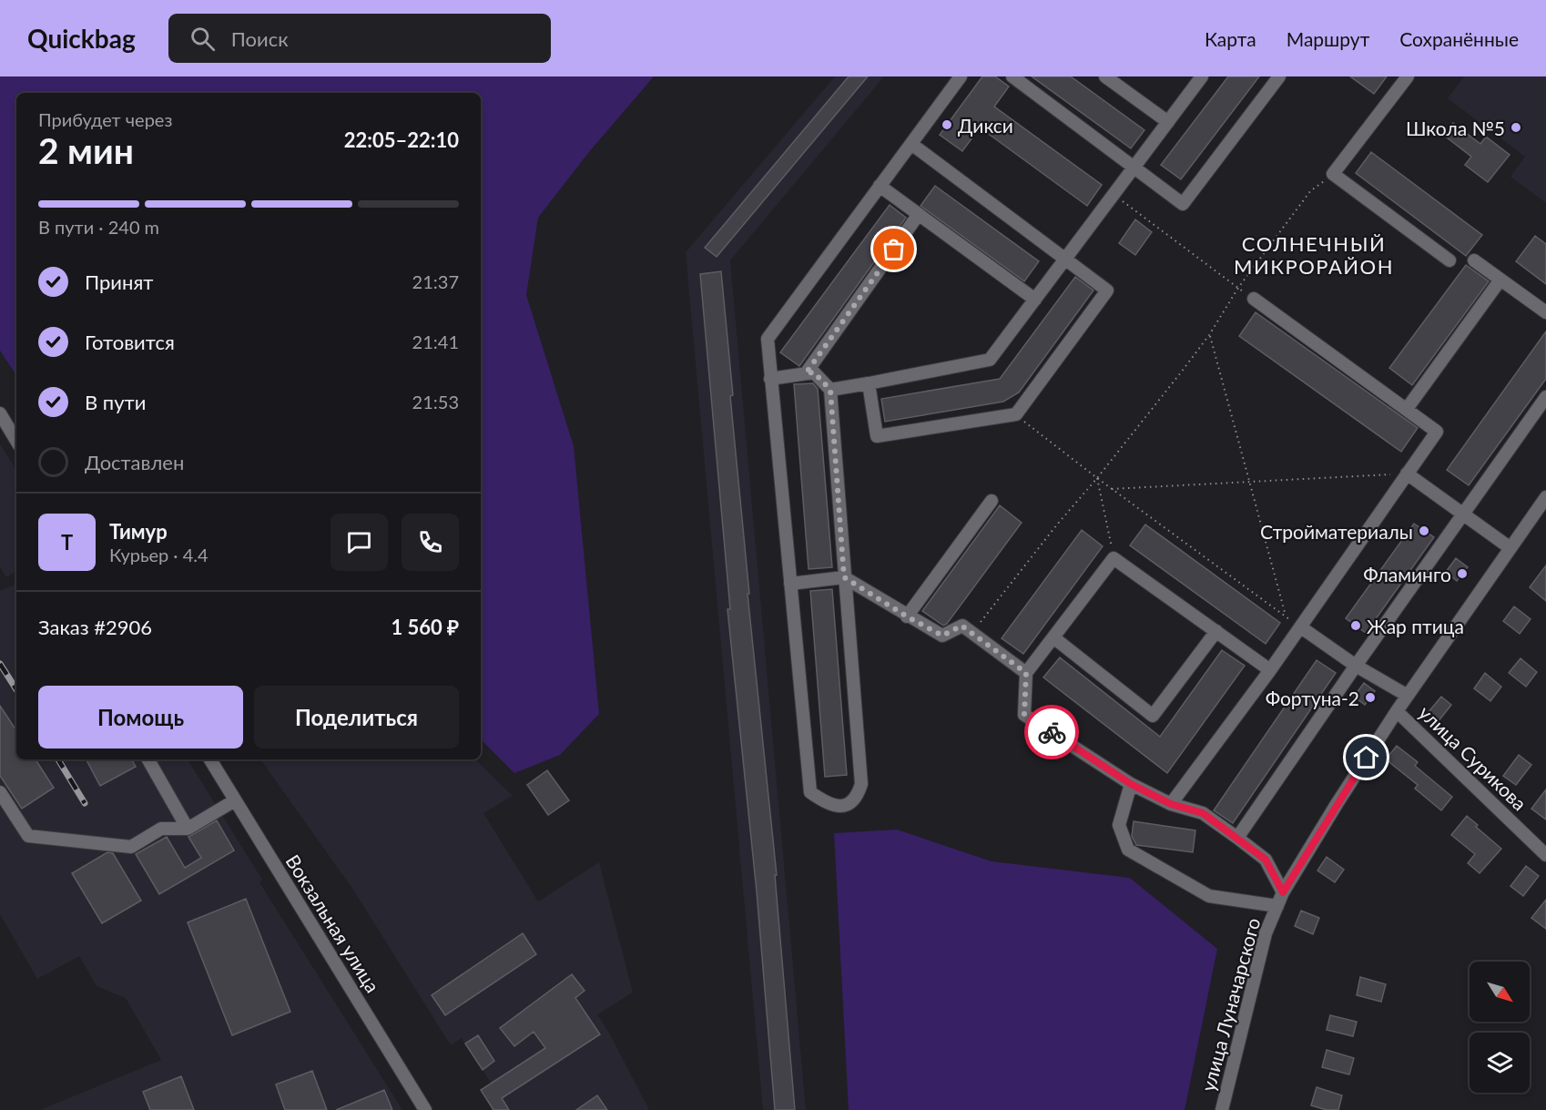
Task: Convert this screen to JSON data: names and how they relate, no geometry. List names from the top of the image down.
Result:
{
  "streets": {
    "street": ["улица Сурикова", "Вокзальная улица", "улица Луначарского"]
  },
  "crossings": [
    ["улица Сурикова", "улица Луначарского"]
  ],
  "districts": ["СОЛНЕЧНЫЙ МИКРОРАЙОН"],
  "places": [
    "Дикси",
    "Школа №5",
    "Стройматериалы",
    "Фламинго",
    "Жар птица",
    "Фортуна-2"
  ],
  "north": "bottom right",
  "page": {
    "header": "Quickbag",
    "search": "Поиск",
    "nav": ["Карта", "Маршрут", "Сохранённые"],
    "heading": ["2 мин", "Прибудет через", "22:05–22:10"],
    "panel": [
      "Тимур",
      "Курьер · 4.4",
      "Заказ #2906",
      "1 560 ₽"
    ],
    "bar": "В пути · 240 m",
    "list": [
      ["Принят", "21:37"],
      ["Готовится", "21:41"],
      ["В пути", "21:53"],
      "Доставлен"
    ],
    "round": "Т",
    "buttons": ["Помощь", "Поделиться"]
  }
}
